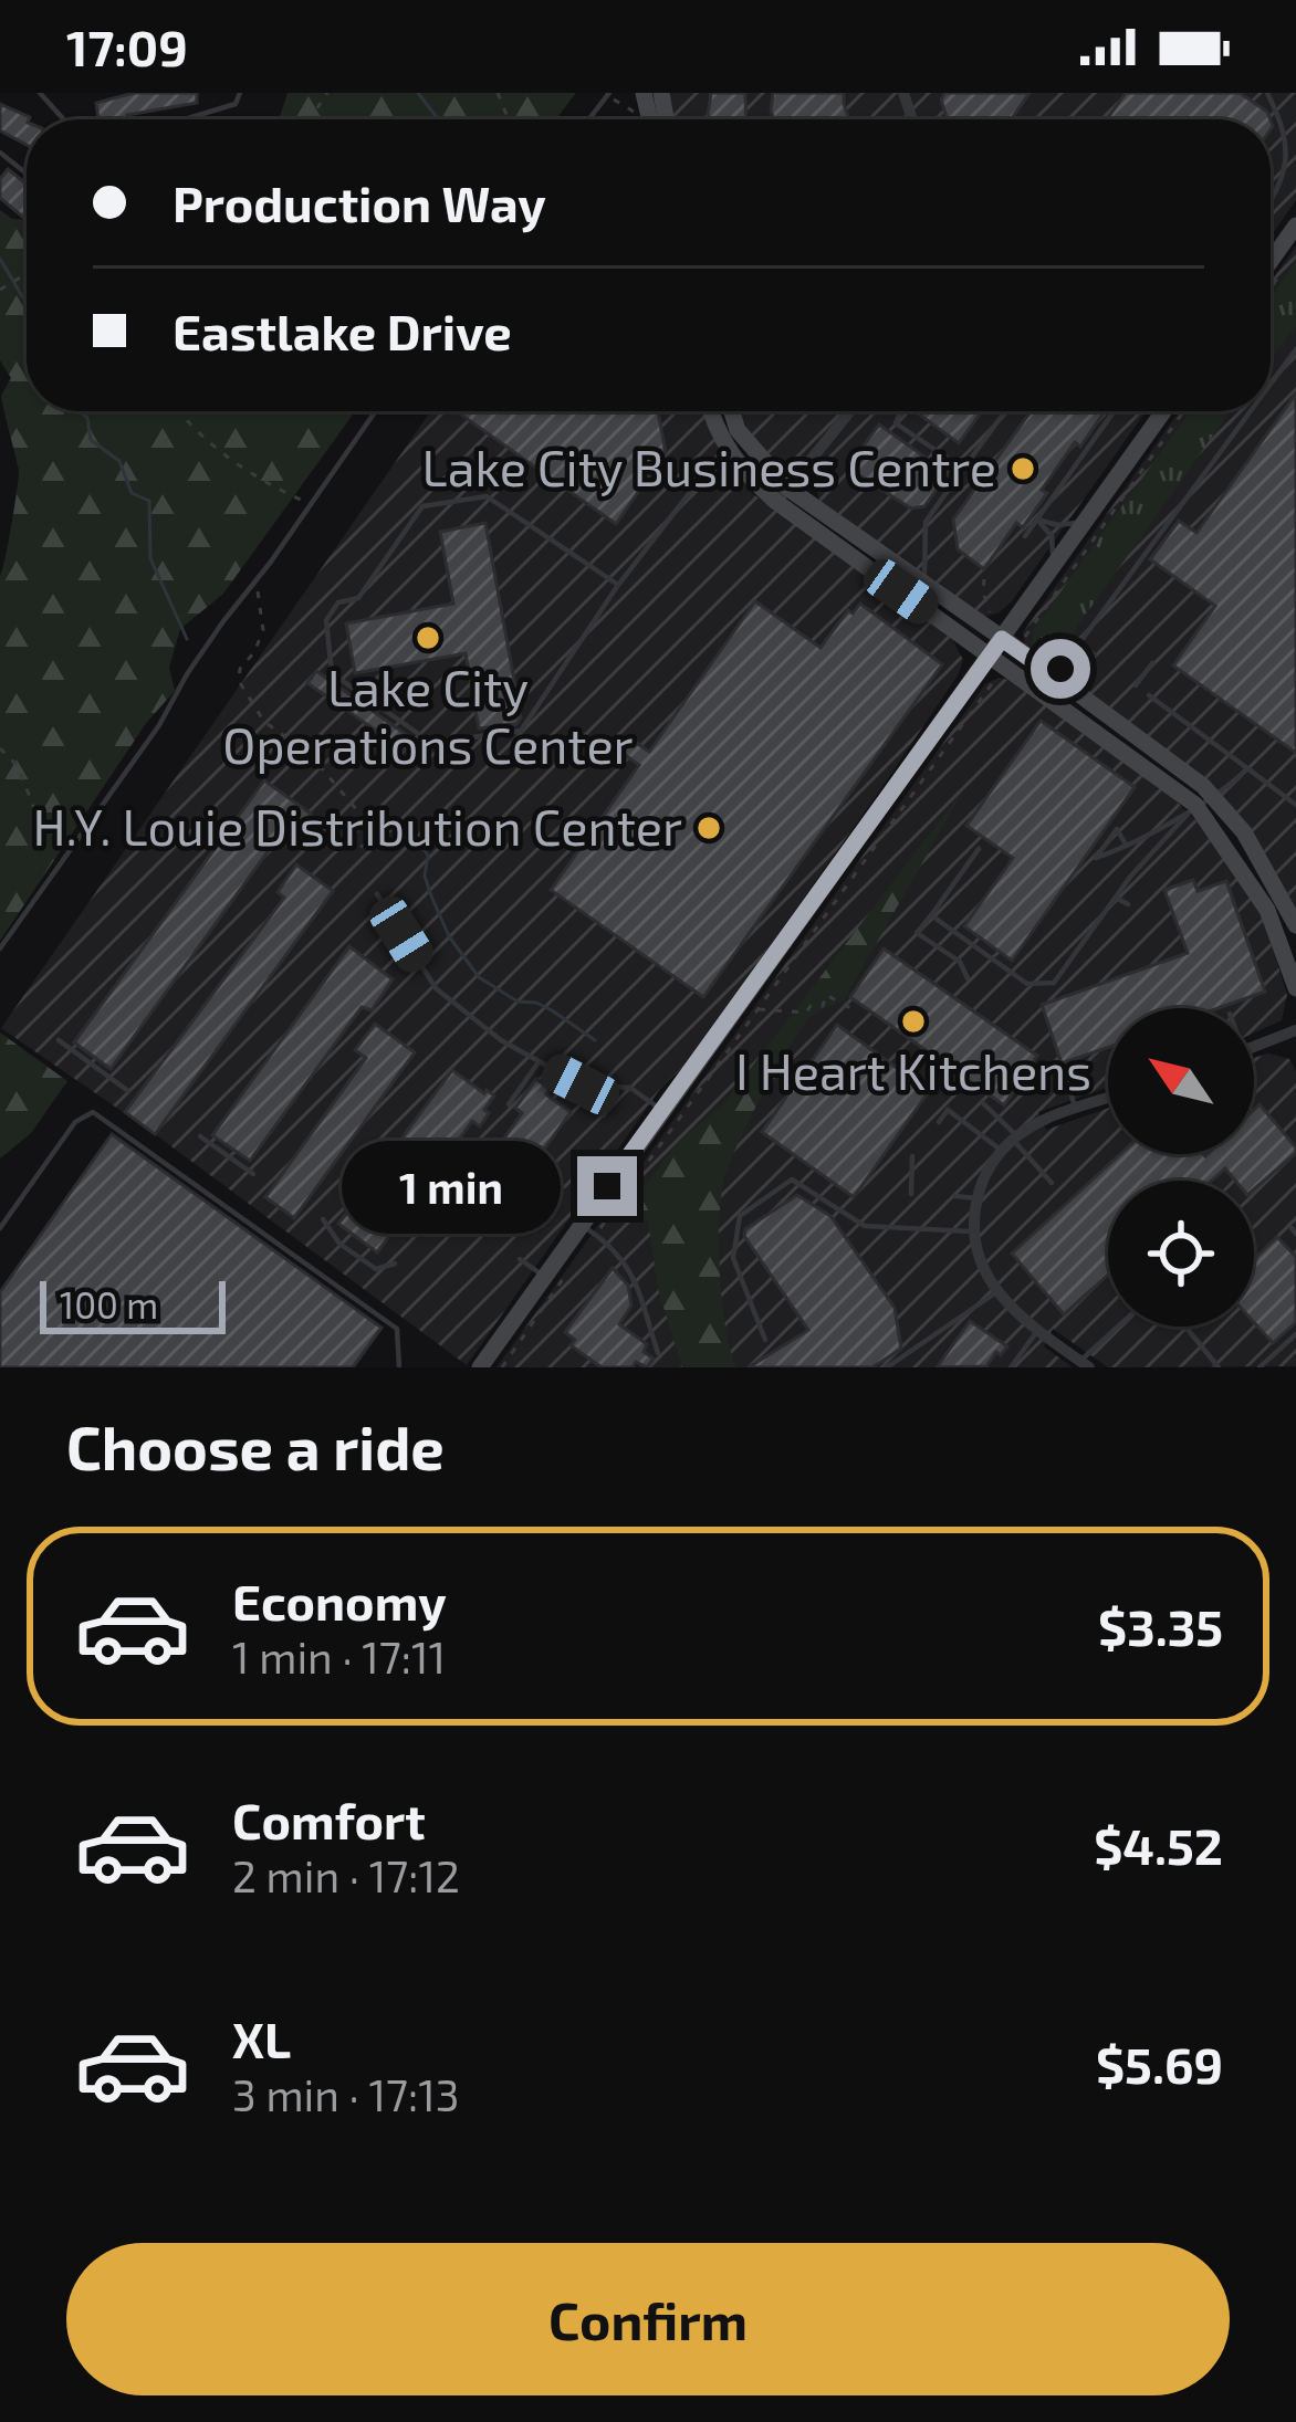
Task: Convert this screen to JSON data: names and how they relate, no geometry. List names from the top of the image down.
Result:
{
  "places": [
    "Lake City Business Centre",
    "Lake City Operations Center",
    "H.Y. Louie Distribution Center",
    "I Heart Kitchens"
  ],
  "scale_bar": "100 m",
  "north": "top left",
  "page": {
    "status": "17:09",
    "banner": ["Production Way", "Eastlake Drive"],
    "bubble": "1 min",
    "scale": "100 m",
    "heading": "Choose a ride",
    "list": [
      {
        "name": "Economy",
        "note": "1 min · 17:11",
        "value": "$3.35"
      },
      {
        "name": "Comfort",
        "note": "2 min · 17:12",
        "value": "$4.52"
      },
      {
        "name": "XL",
        "note": "3 min · 17:13",
        "value": "$5.69"
      }
    ],
    "buttons": "Confirm"
  }
}
